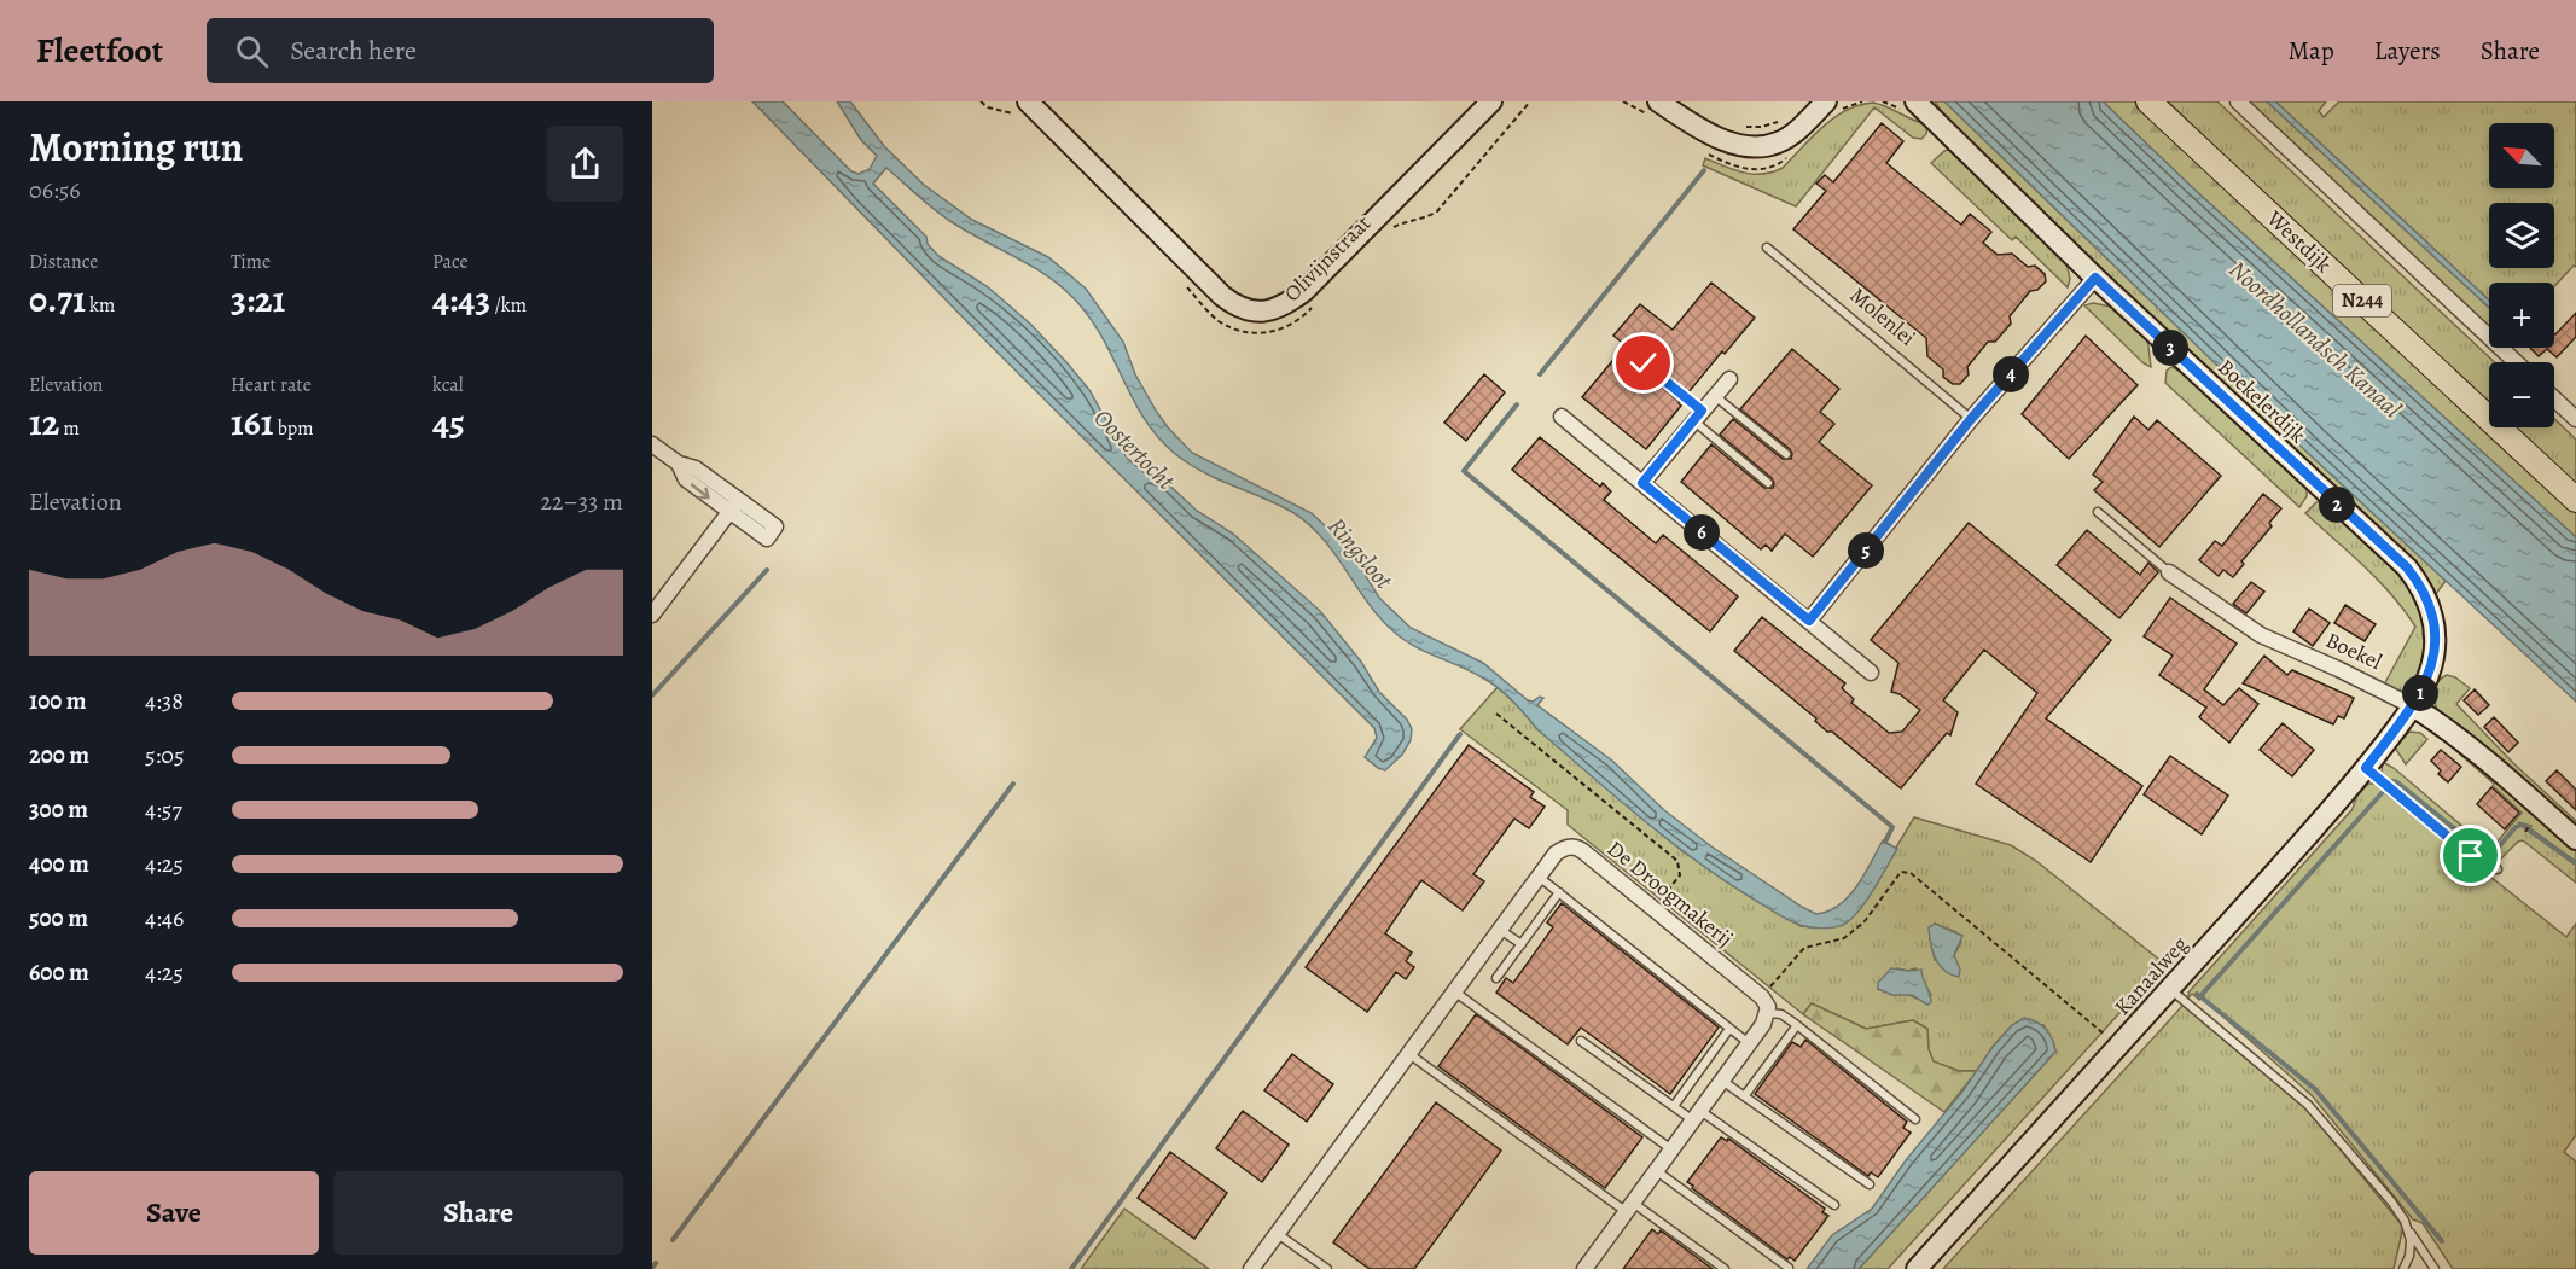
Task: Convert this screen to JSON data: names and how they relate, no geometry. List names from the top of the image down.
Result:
{
  "streets": {
    "main road": ["Westdijk", "N244"],
    "street": [
      "Olivijnstraat",
      "Boekelerdijk",
      "Boekel",
      "De Droogmakerij",
      "Kanaalweg"
    ],
    "lane": ["Molenlei"]
  },
  "crossings": [
    ["Boekelerdijk", "Boekel"],
    ["Boekelerdijk", "Kanaalweg"],
    ["Boekel", "Kanaalweg"]
  ],
  "water": ["Noordhollandsch Kanaal", "Oostertocht", "Ringsloot"],
  "north": "top left",
  "page": {
    "header": "Fleetfoot",
    "search": "Search here",
    "nav": ["Map", "Layers", "Share"],
    "heading": ["Morning run", "06:56"],
    "map_buttons": ["+", "−"],
    "stats": [
      ["Distance", "0.71 km"],
      ["Time", "3:21"],
      ["Pace", "4:43 /km"],
      ["Elevation", "12 m"],
      ["Heart rate", "161 bpm"],
      ["kcal", "45"]
    ],
    "pins": [
      "3",
      "4",
      "2",
      "6",
      "5",
      "1"
    ],
    "chart": ["Elevation", "22–33 m"],
    "list": [
      {
        "name": "100 m",
        "note": "4:38"
      },
      {
        "name": "200 m",
        "note": "5:05"
      },
      {
        "name": "300 m",
        "note": "4:57"
      },
      {
        "name": "400 m",
        "note": "4:25"
      },
      {
        "name": "500 m",
        "note": "4:46"
      },
      {
        "name": "600 m",
        "note": "4:25"
      }
    ],
    "buttons": ["Save", "Share"]
  }
}
